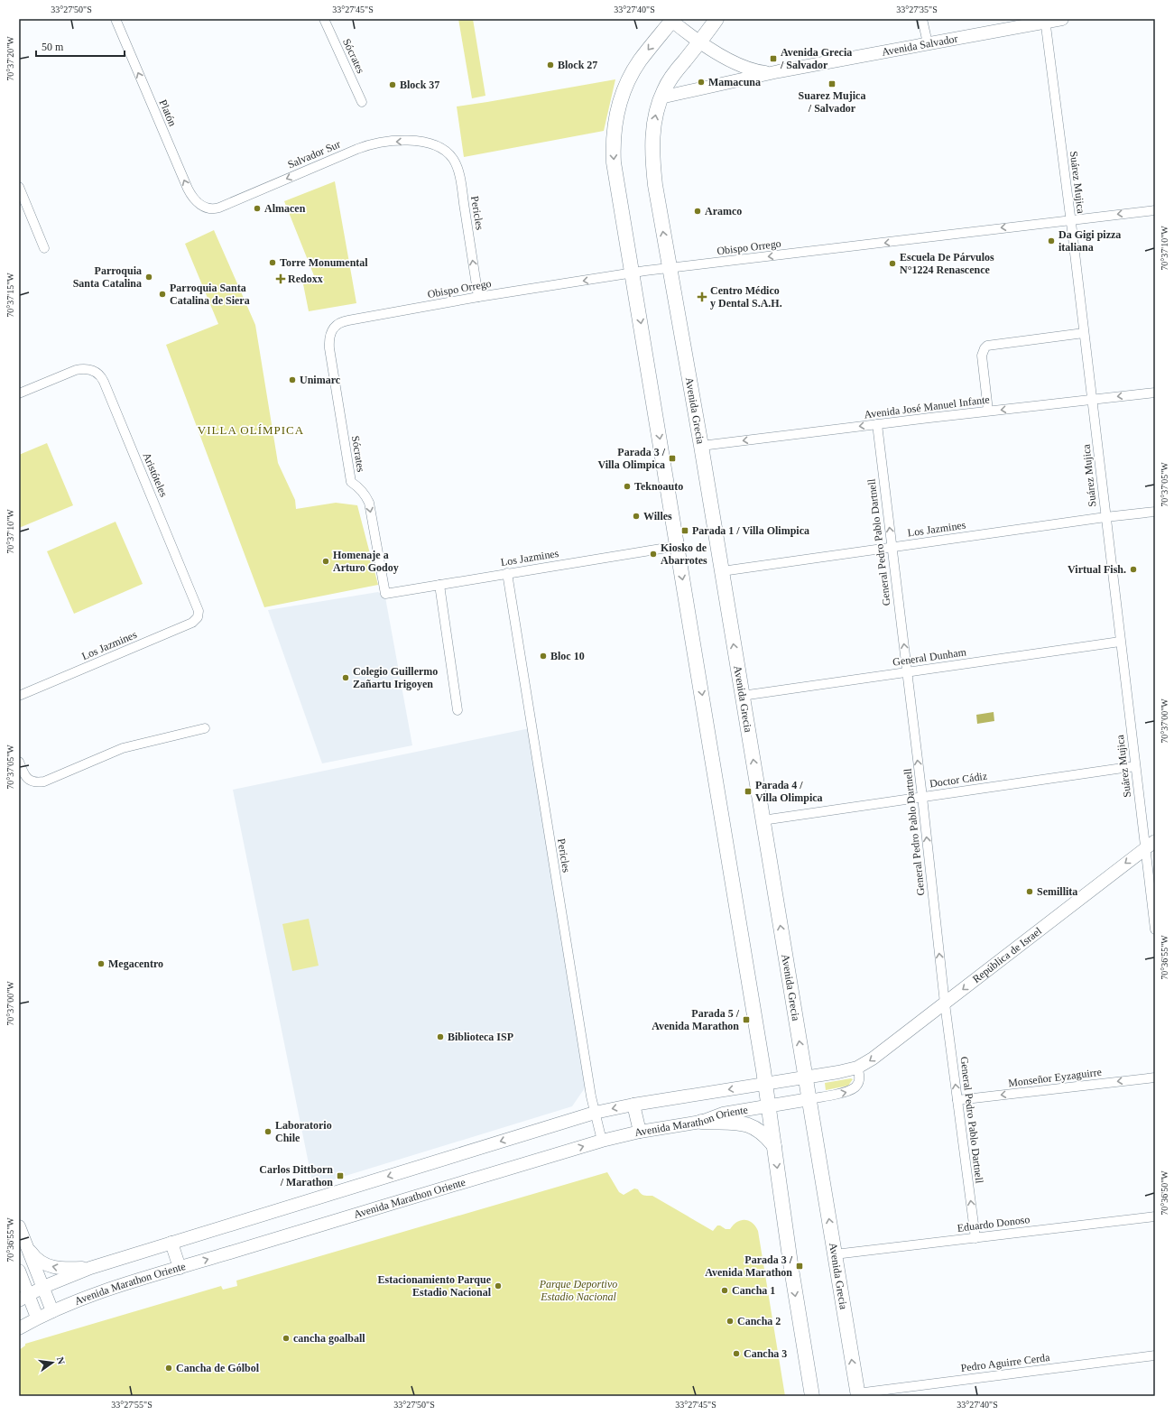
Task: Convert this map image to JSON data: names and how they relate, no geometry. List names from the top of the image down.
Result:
{
  "streets": {
    "main road": [
      "Avenida Salvador",
      "Avenida Grecia",
      "República de Israel",
      "Avenida Marathon Oriente"
    ],
    "street": [
      "Sócrates",
      "Platón",
      "Salvador Sur",
      "Suárez Mujica",
      "Pericles",
      "Obispo Orrego",
      "Avenida José Manuel Infante",
      "Aristóteles",
      "Los Jazmines",
      "General Pedro Pablo Dartnell",
      "General Dunham",
      "Doctor Cádiz",
      "Monseñor Eyzaguirre",
      "Eduardo Donoso",
      "Pedro Aguirre Cerda"
    ]
  },
  "crossings": [
    ["Avenida Salvador", "Suárez Mujica"],
    ["Avenida Salvador", "Avenida Grecia"],
    ["Sócrates", "Obispo Orrego"],
    ["Sócrates", "Los Jazmines"],
    ["Platón", "Salvador Sur"],
    ["Salvador Sur", "Pericles"],
    ["Suárez Mujica", "Obispo Orrego"],
    ["Suárez Mujica", "Avenida José Manuel Infante"],
    ["Suárez Mujica", "Los Jazmines"],
    ["Suárez Mujica", "General Dunham"],
    ["Suárez Mujica", "Doctor Cádiz"],
    ["Suárez Mujica", "República de Israel"],
    ["Pericles", "Obispo Orrego"],
    ["Pericles", "Los Jazmines"],
    ["Pericles", "Avenida Marathon Oriente"],
    ["Obispo Orrego", "Avenida Grecia"],
    ["Avenida José Manuel Infante", "Avenida Grecia"],
    ["Avenida José Manuel Infante", "General Pedro Pablo Dartnell"],
    ["Avenida Grecia", "Los Jazmines"],
    ["Avenida Grecia", "General Dunham"],
    ["Avenida Grecia", "Doctor Cádiz"],
    ["Avenida Grecia", "República de Israel"],
    ["Avenida Grecia", "Avenida Marathon Oriente"],
    ["Avenida Grecia", "Eduardo Donoso"],
    ["Avenida Grecia", "Pedro Aguirre Cerda"],
    ["Aristóteles", "Los Jazmines"],
    ["Los Jazmines", "General Pedro Pablo Dartnell"],
    ["General Pedro Pablo Dartnell", "General Dunham"],
    ["General Pedro Pablo Dartnell", "Doctor Cádiz"],
    ["General Pedro Pablo Dartnell", "República de Israel"],
    ["General Pedro Pablo Dartnell", "Monseñor Eyzaguirre"],
    ["General Pedro Pablo Dartnell", "Eduardo Donoso"],
    ["República de Israel", "Avenida Marathon Oriente"]
  ],
  "one_way": [
    "Sócrates",
    "Platón",
    "Salvador Sur",
    "Obispo Orrego",
    "Avenida José Manuel Infante",
    "General Pedro Pablo Dartnell",
    "República de Israel",
    "Monseñor Eyzaguirre"
  ],
  "districts": ["VILLA OLÍMPICA"],
  "parks": ["Parque Deportivo Estadio Nacional"],
  "places": {
    "transit": [
      "Avenida Grecia / Salvador",
      "Suarez Mujica / Salvador",
      "Parada 3 / Villa Olimpica",
      "Parada 1 / Villa Olimpica",
      "Parada 4 / Villa Olimpica",
      "Parada 5 / Avenida Marathon",
      "Carlos Dittborn / Marathon",
      "Parada 3 / Avenida Marathon"
    ],
    "other": [
      "Block 27",
      "Mamacuna",
      "Block 37",
      "Almacen",
      "Aramco",
      "Da Gigi pizza italiana",
      "Torre Monumental",
      "Escuela De Párvulos N°1224 Renascence",
      "Parroquia Santa Catalina",
      "Parroquia Santa Catalina de Siera",
      "Unimarc",
      "Teknoauto",
      "Willes",
      "Kiosko de Abarrotes",
      "Homenaje a Arturo Godoy",
      "Virtual Fish.",
      "Bloc 10",
      "Colegio Guillermo Zañartu Irigoyen",
      "Semillita",
      "Megacentro",
      "Biblioteca ISP",
      "Laboratorio Chile",
      "Estacionamiento Parque Estadio Nacional",
      "Cancha 1",
      "Cancha 2",
      "cancha goalball",
      "Cancha 3",
      "Cancha de Gólbol"
    ],
    "health": ["Redoxx", "Centro Médico y Dental S.A.H."]
  },
  "scale_bar": "50 m",
  "north": "right",
  "coordinates": [
    "33°27'50\"S",
    "33°27'45\"S",
    "33°27'40\"S",
    "33°27'35\"S",
    "70°37'20\"W",
    "70°37'10\"W",
    "70°37'15\"W",
    "70°37'05\"W",
    "70°37'00\"W",
    "70°36'55\"W",
    "70°36'50\"W",
    "33°27'55\"S"
  ]
}
